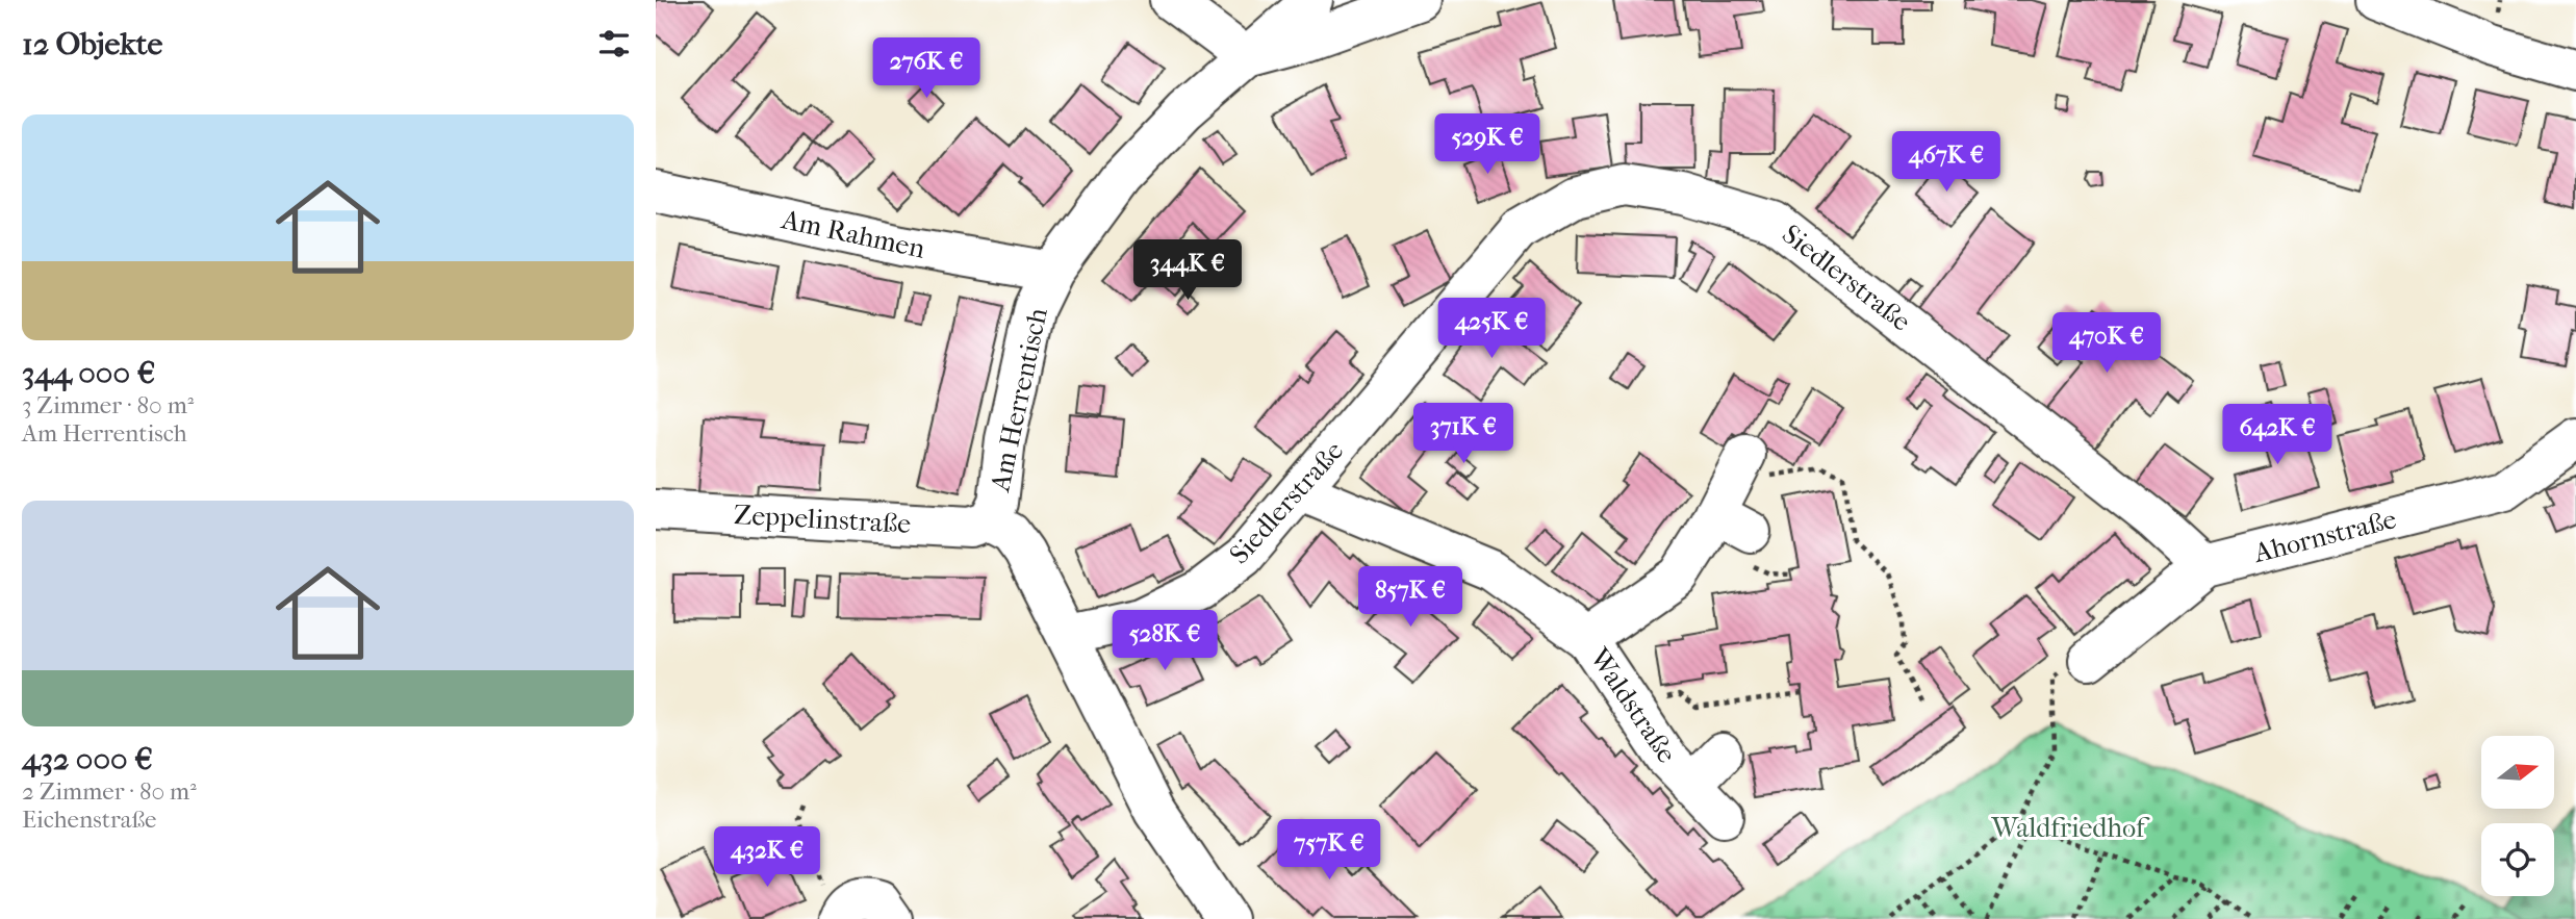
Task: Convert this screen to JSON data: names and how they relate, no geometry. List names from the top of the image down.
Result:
{
  "streets": {
    "street": [
      "Am Rahmen",
      "Siedlerstraße",
      "Am Herrentisch",
      "Zeppelinstraße",
      "Ahornstraße",
      "Waldstraße"
    ]
  },
  "crossings": [
    ["Am Rahmen", "Am Herrentisch"],
    ["Siedlerstraße", "Ahornstraße"],
    ["Siedlerstraße", "Waldstraße"],
    ["Am Herrentisch", "Zeppelinstraße"]
  ],
  "parks": ["Waldfriedhof"],
  "north": "right",
  "page": {
    "heading": "12 Objekte",
    "price": [
      "276K €",
      "529K €",
      "467K €",
      "344K €",
      "425K €",
      "470K €",
      "371K €",
      "642K €",
      "857K €",
      "528K €",
      "757K €",
      "432K €"
    ],
    "list": [
      {
        "name": "344 000 €",
        "note": "3 Zimmer · 80 m² · Am Herrentisch"
      },
      {
        "name": "432 000 €",
        "note": "2 Zimmer · 80 m² · Eichenstraße"
      }
    ]
  }
}
